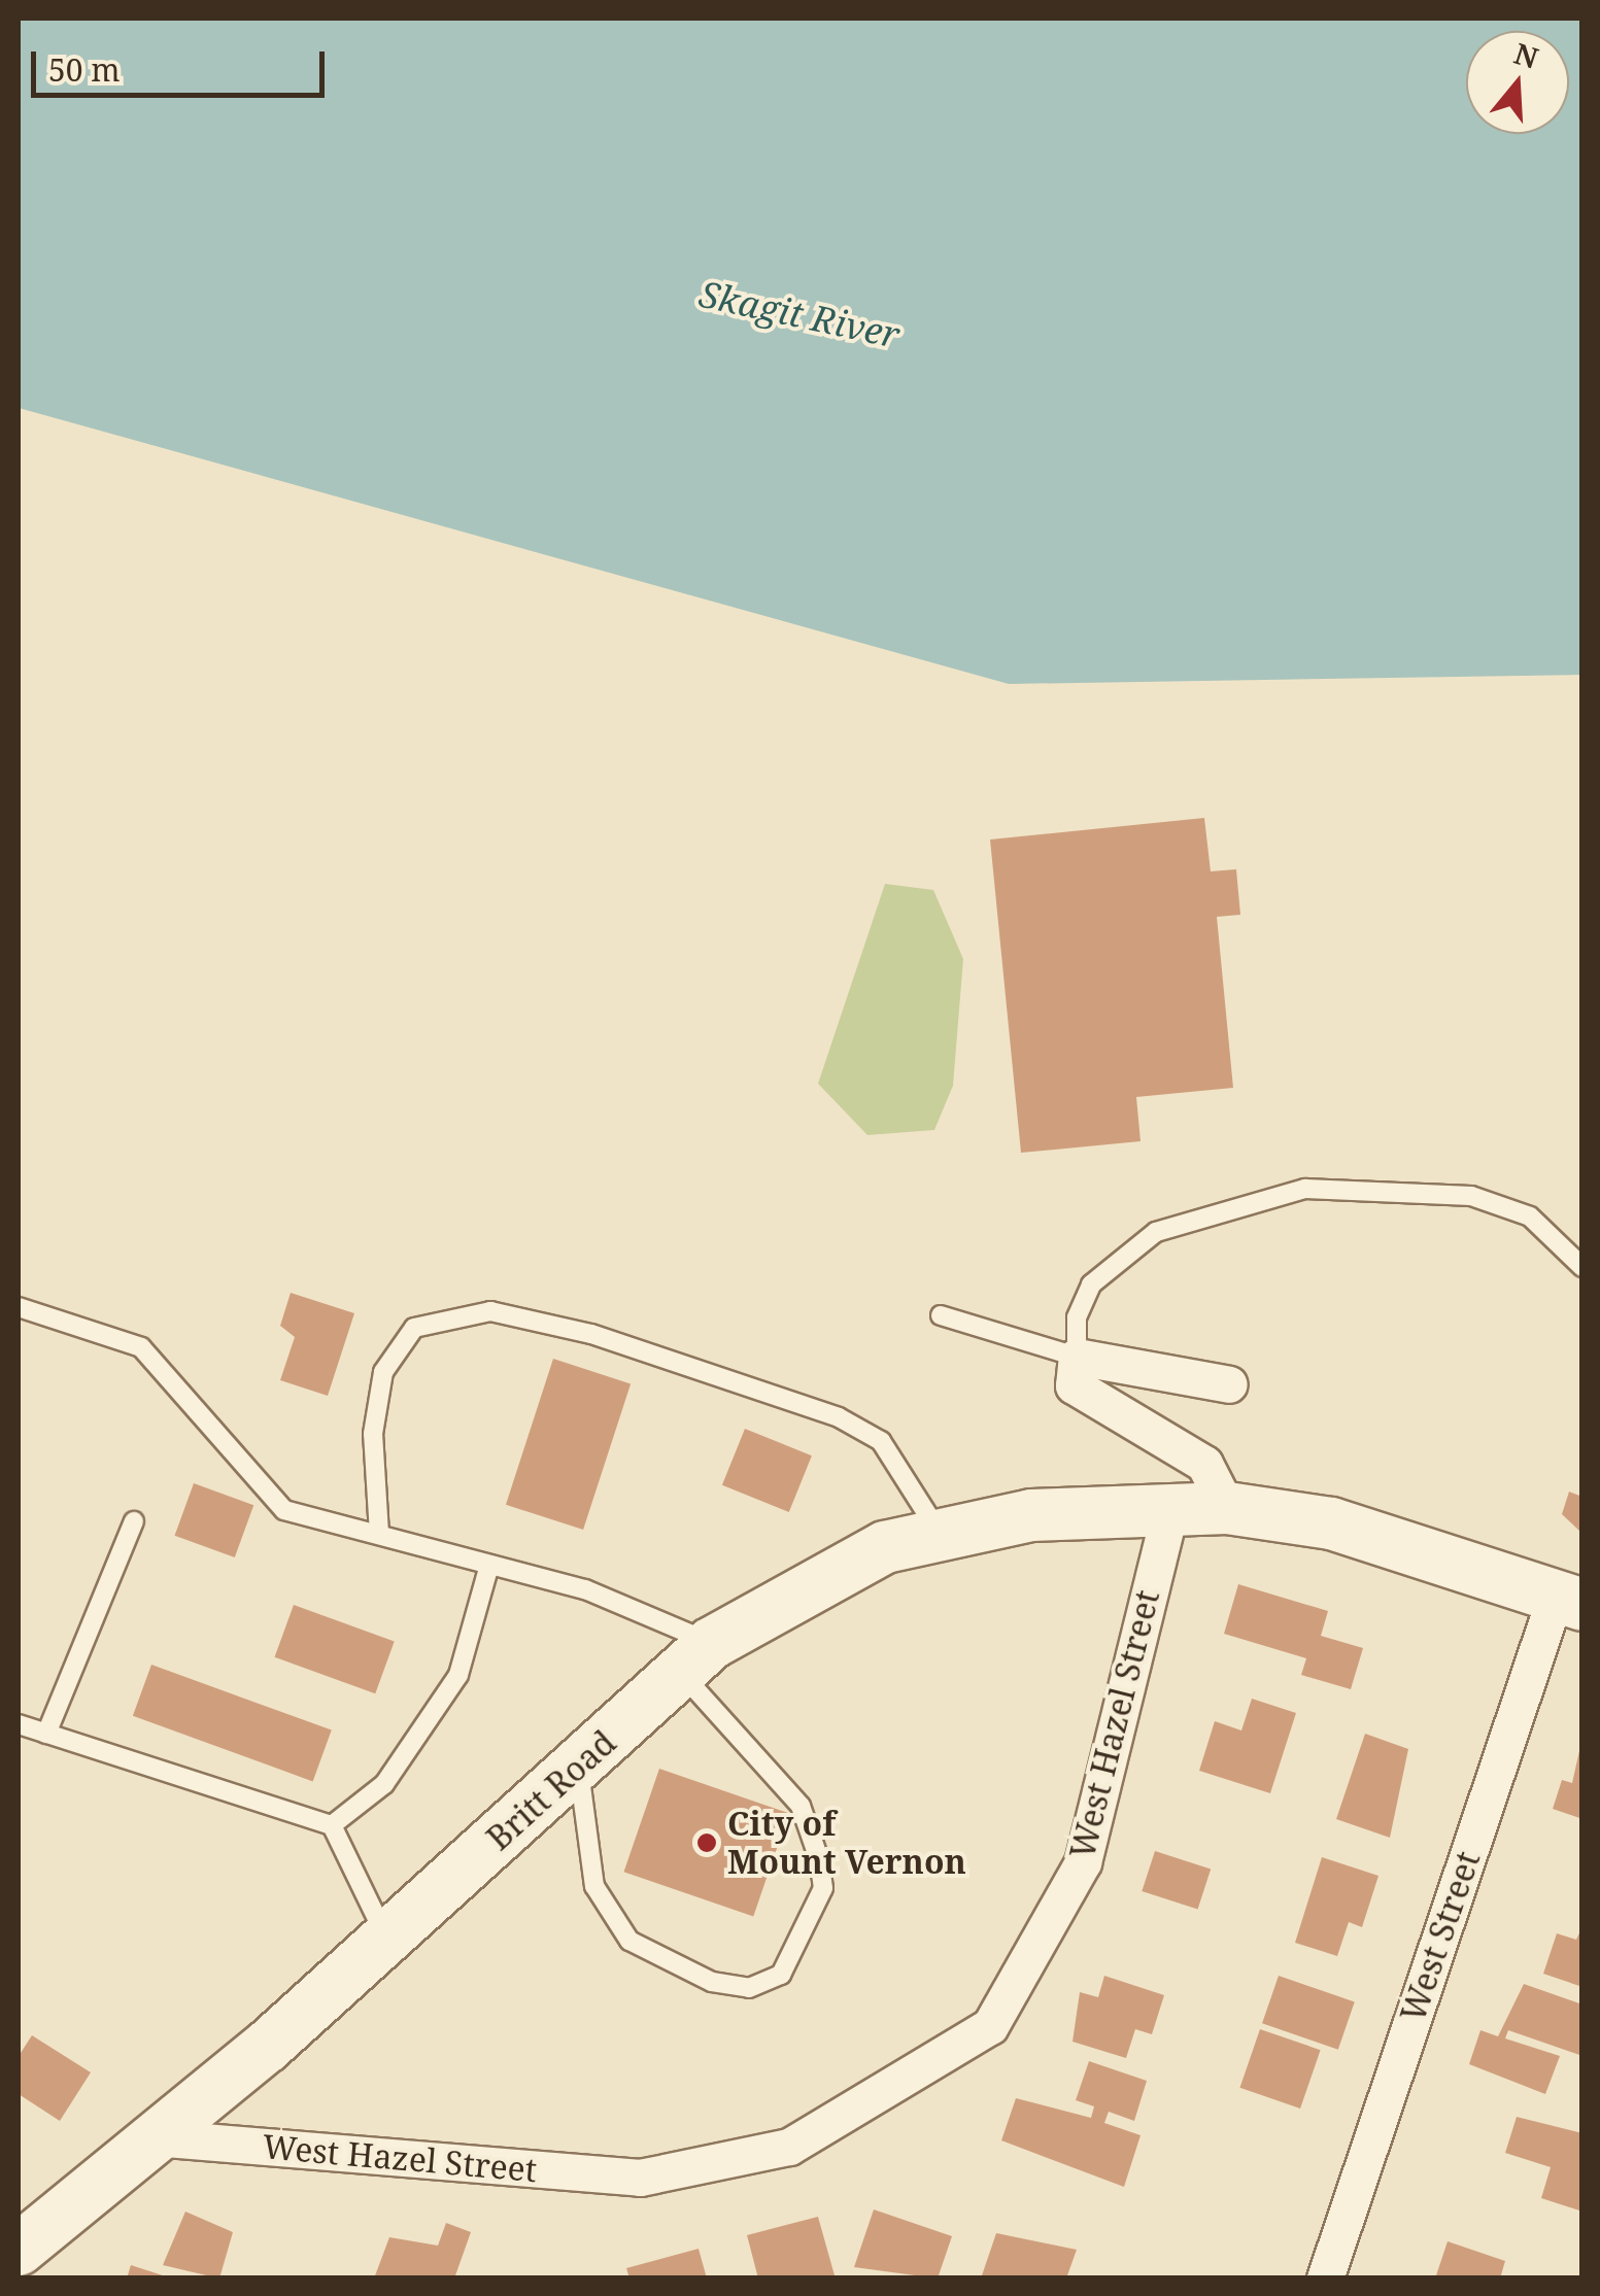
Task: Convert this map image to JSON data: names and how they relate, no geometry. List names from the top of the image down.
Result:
{
  "streets": {
    "street": ["West Hazel Street", "Britt Road", "West Street"]
  },
  "crossings": [
    ["West Hazel Street", "Britt Road"]
  ],
  "water": ["Skagit River"],
  "places": ["City of Mount Vernon"],
  "scale_bar": "50 m",
  "north": "top"
}
